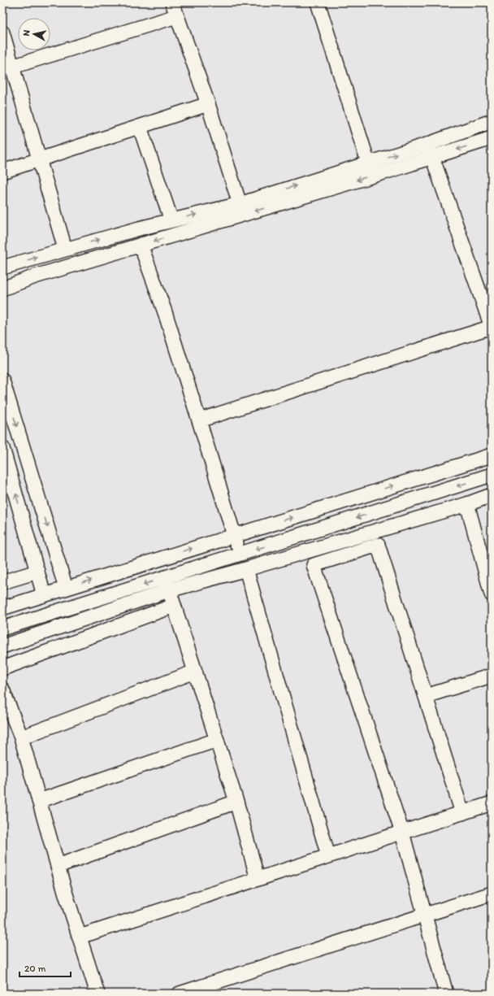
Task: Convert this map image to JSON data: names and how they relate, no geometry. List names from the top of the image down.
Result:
{
  "scale_bar": "20 m",
  "north": "left"
}
